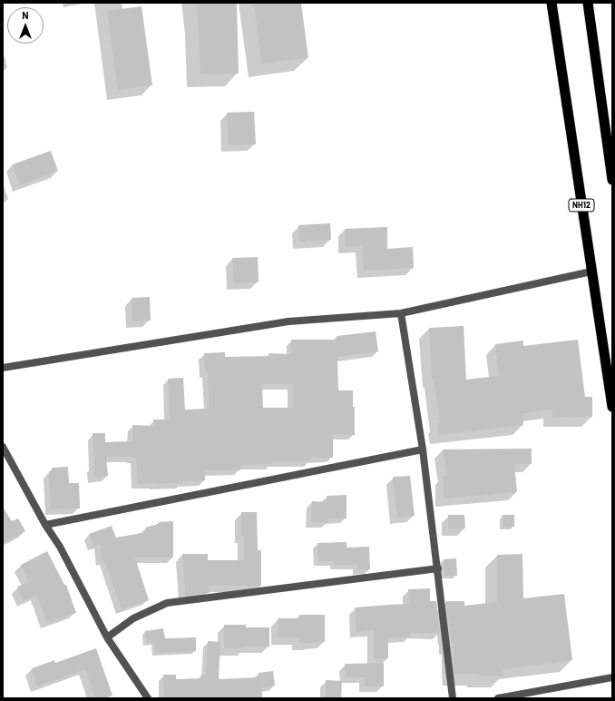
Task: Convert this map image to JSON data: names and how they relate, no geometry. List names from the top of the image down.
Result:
{
  "streets": {
    "highway": ["NH12"]
  },
  "north": "top"
}
